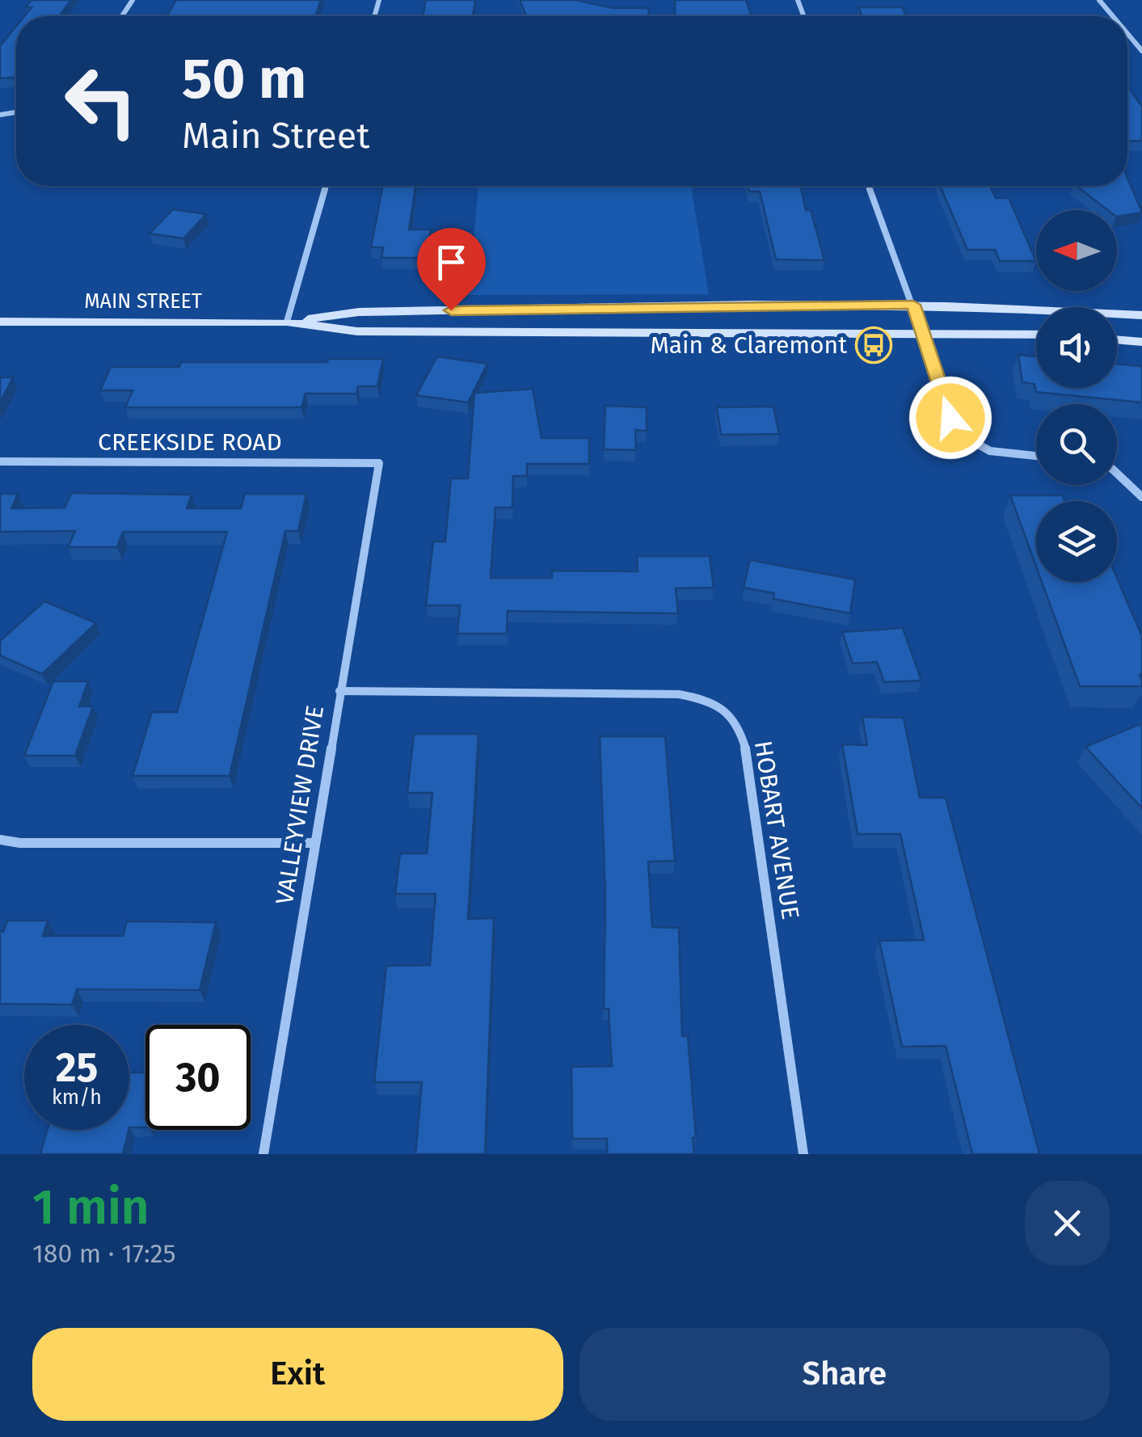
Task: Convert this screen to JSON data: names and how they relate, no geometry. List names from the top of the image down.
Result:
{
  "streets": {
    "main road": ["MAIN STREET"],
    "street": ["CREEKSIDE ROAD", "VALLEYVIEW DRIVE", "HOBART AVENUE"]
  },
  "crossings": [
    ["CREEKSIDE ROAD", "VALLEYVIEW DRIVE"],
    ["VALLEYVIEW DRIVE", "HOBART AVENUE"]
  ],
  "places": {
    "bus stop": ["Main & Claremont"]
  },
  "north": "left",
  "page": {
    "turn": ["50 m", "Main Street"],
    "speed": "25 km/h",
    "limit": "30",
    "heading": ["1 min", "180 m · 17:25"],
    "buttons": ["Exit", "Share"]
  }
}
